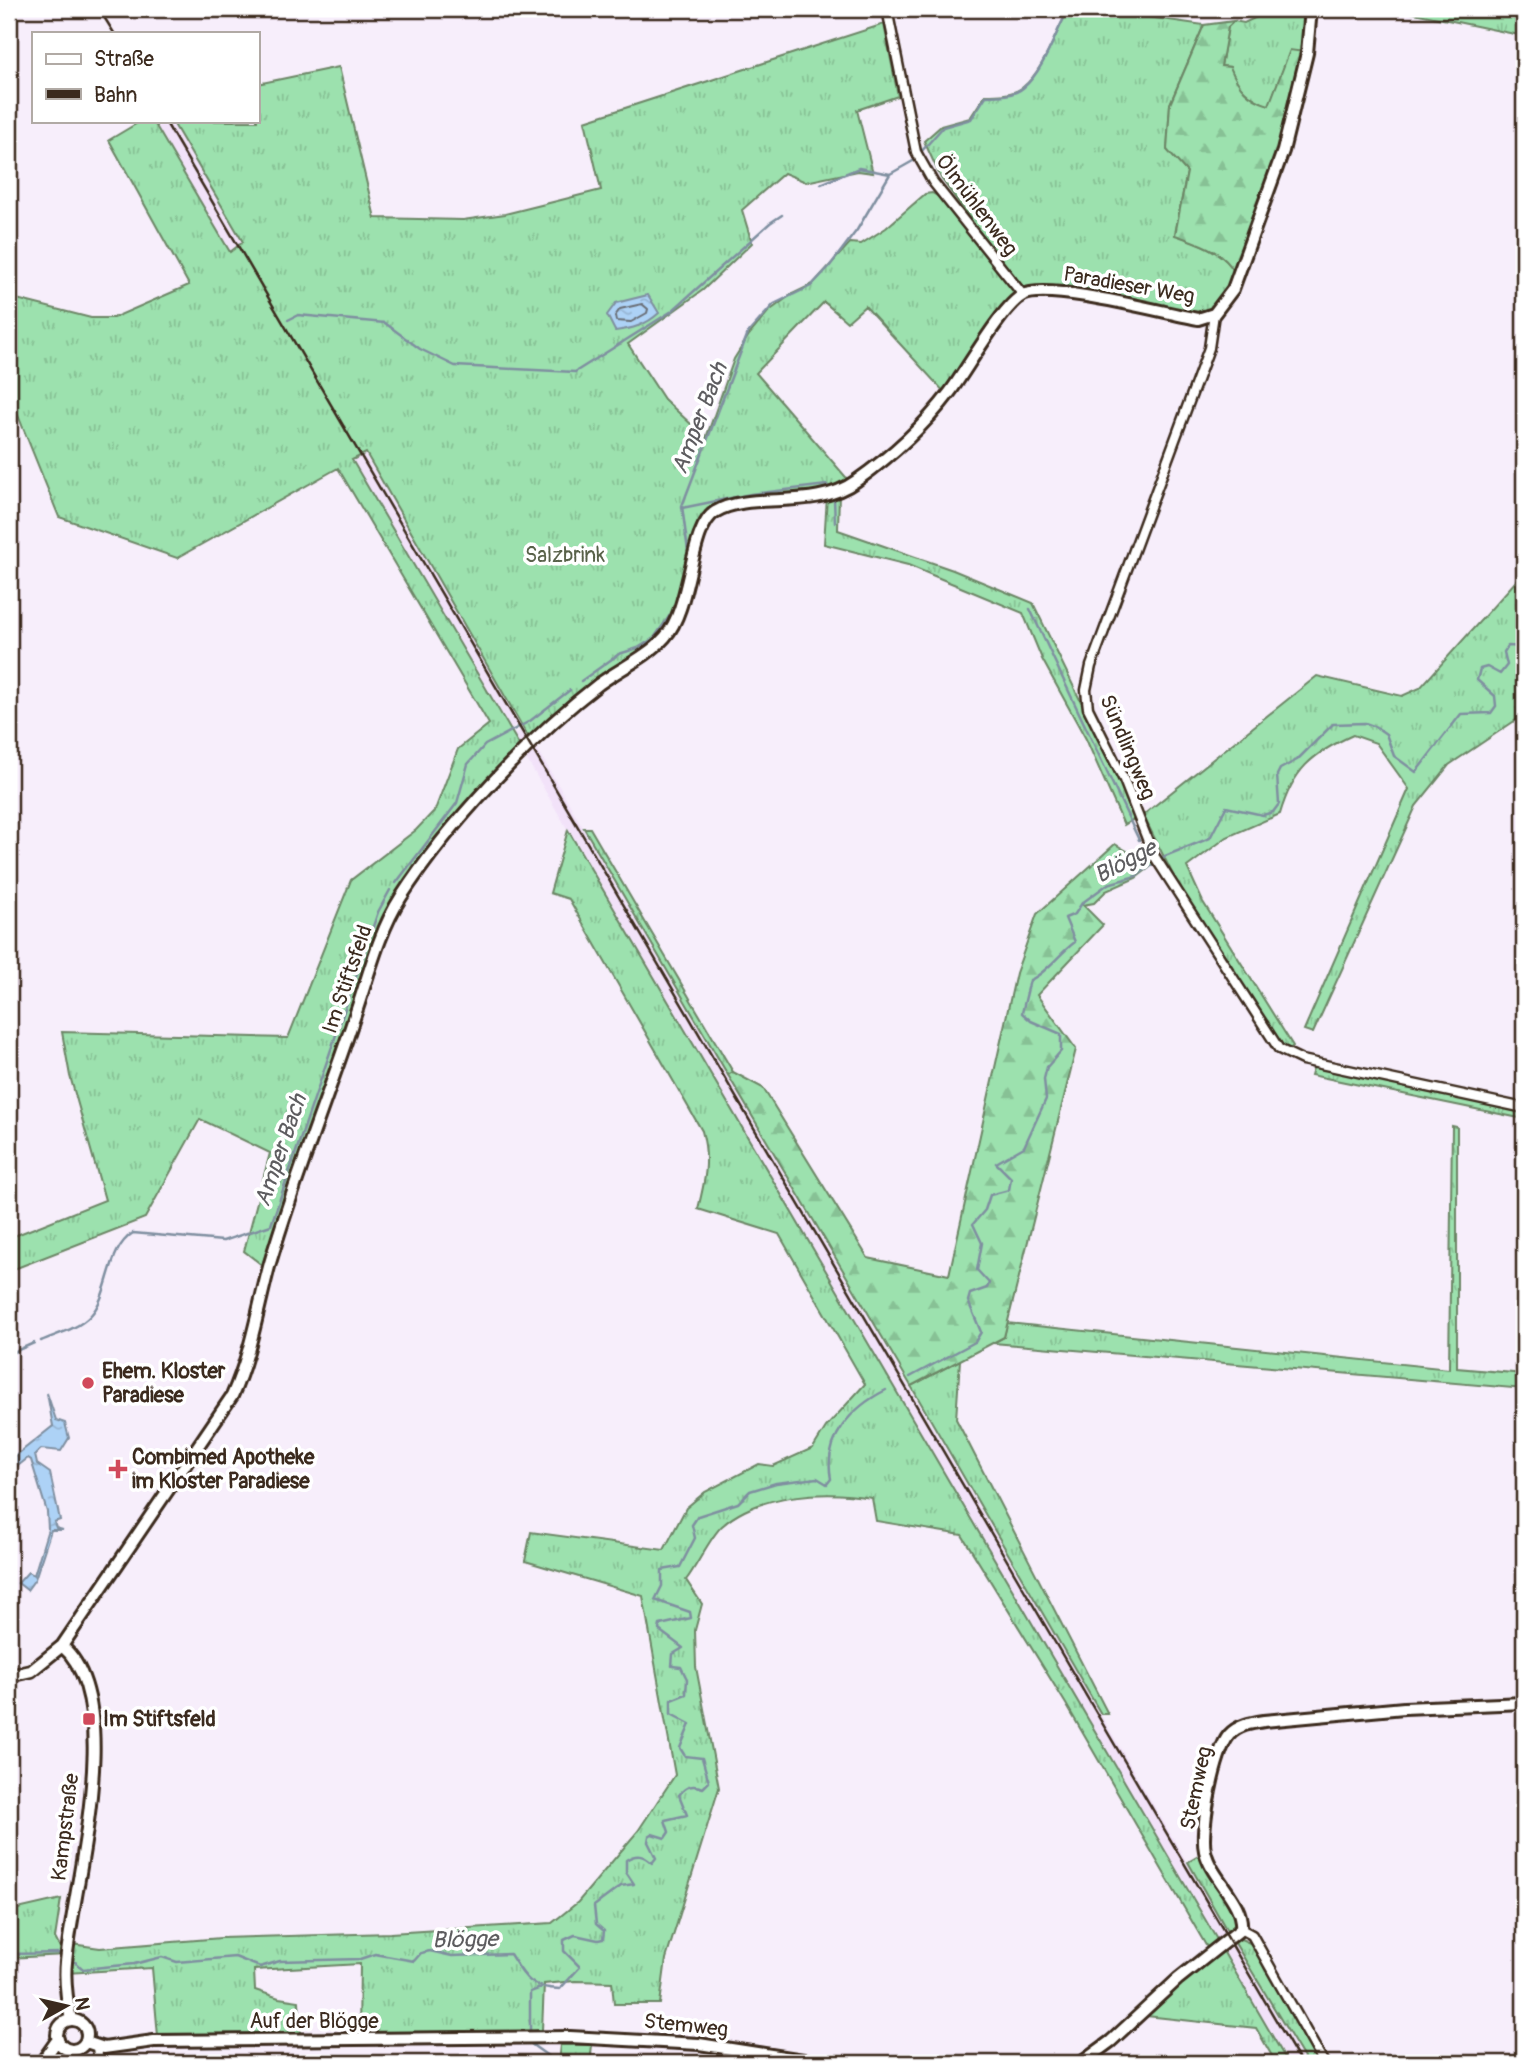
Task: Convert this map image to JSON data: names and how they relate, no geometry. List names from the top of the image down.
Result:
{
  "streets": {
    "street": [
      "Ölmühlenweg",
      "Paradieser Weg",
      "Sündlingweg",
      "Im Stiftsfeld",
      "Stemweg",
      "Kampstraße",
      "Auf der Blögge"
    ]
  },
  "crossings": [
    ["Ölmühlenweg", "Paradieser Weg"],
    ["Ölmühlenweg", "Im Stiftsfeld"],
    ["Paradieser Weg", "Sündlingweg"],
    ["Paradieser Weg", "Im Stiftsfeld"],
    ["Im Stiftsfeld", "Kampstraße"],
    ["Stemweg", "Auf der Blögge"]
  ],
  "water": ["Amper Bach", "Blögge"],
  "parks": ["Salzbrink"],
  "places": {
    "other": ["Ehem. Kloster Paradiese"],
    "health": ["Combimed Apotheke im Kloster Paradiese"],
    "transit": ["Im Stiftsfeld"]
  },
  "legend": ["Straße", "Bahn"],
  "north": "right"
}
